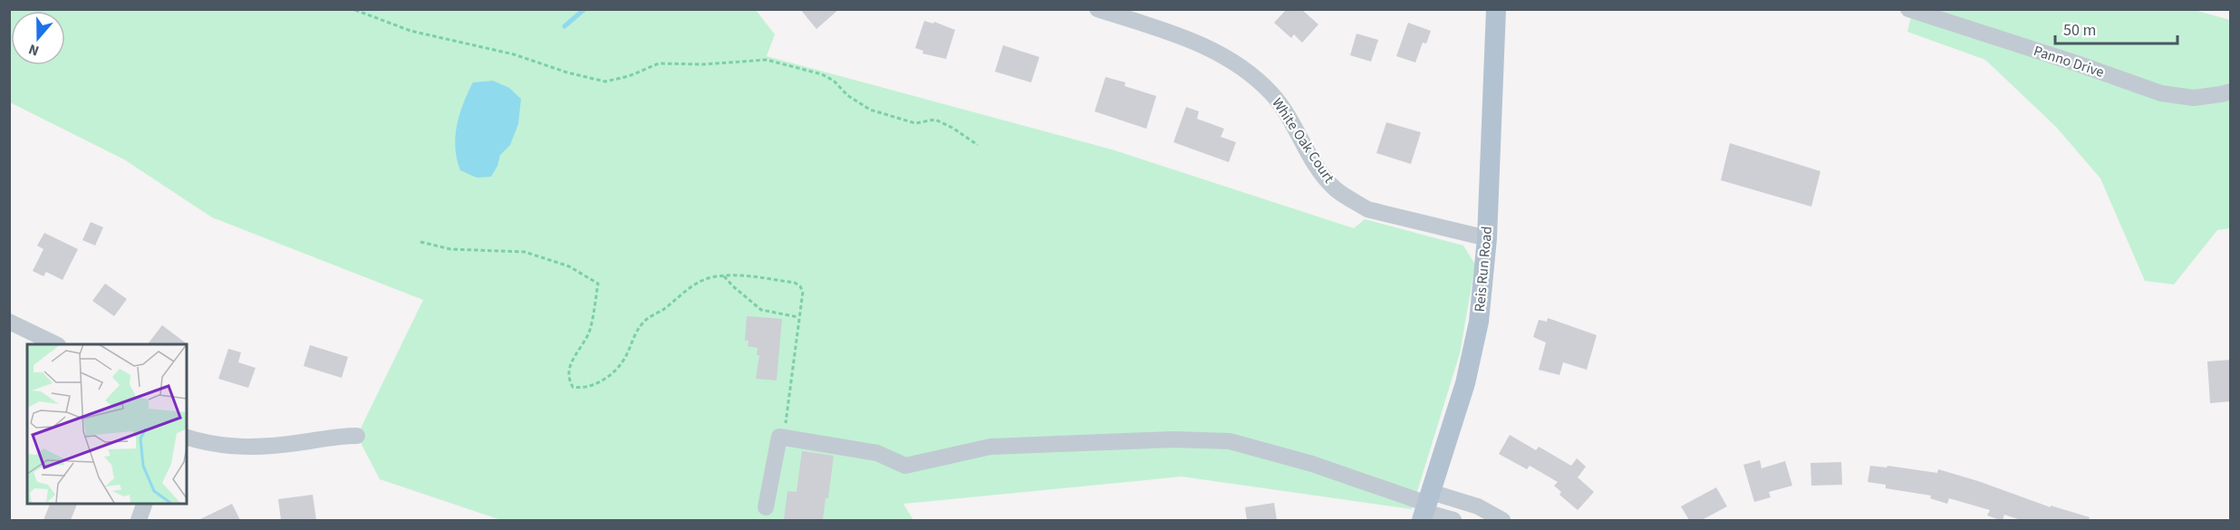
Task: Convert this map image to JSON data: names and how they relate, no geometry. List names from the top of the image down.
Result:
{
  "streets": {
    "main road": ["Reis Run Road"],
    "street": ["Panno Drive", "White Oak Court"]
  },
  "crossings": [
    ["White Oak Court", "Reis Run Road"]
  ],
  "scale_bar": "50 m",
  "north": "bottom"
}
